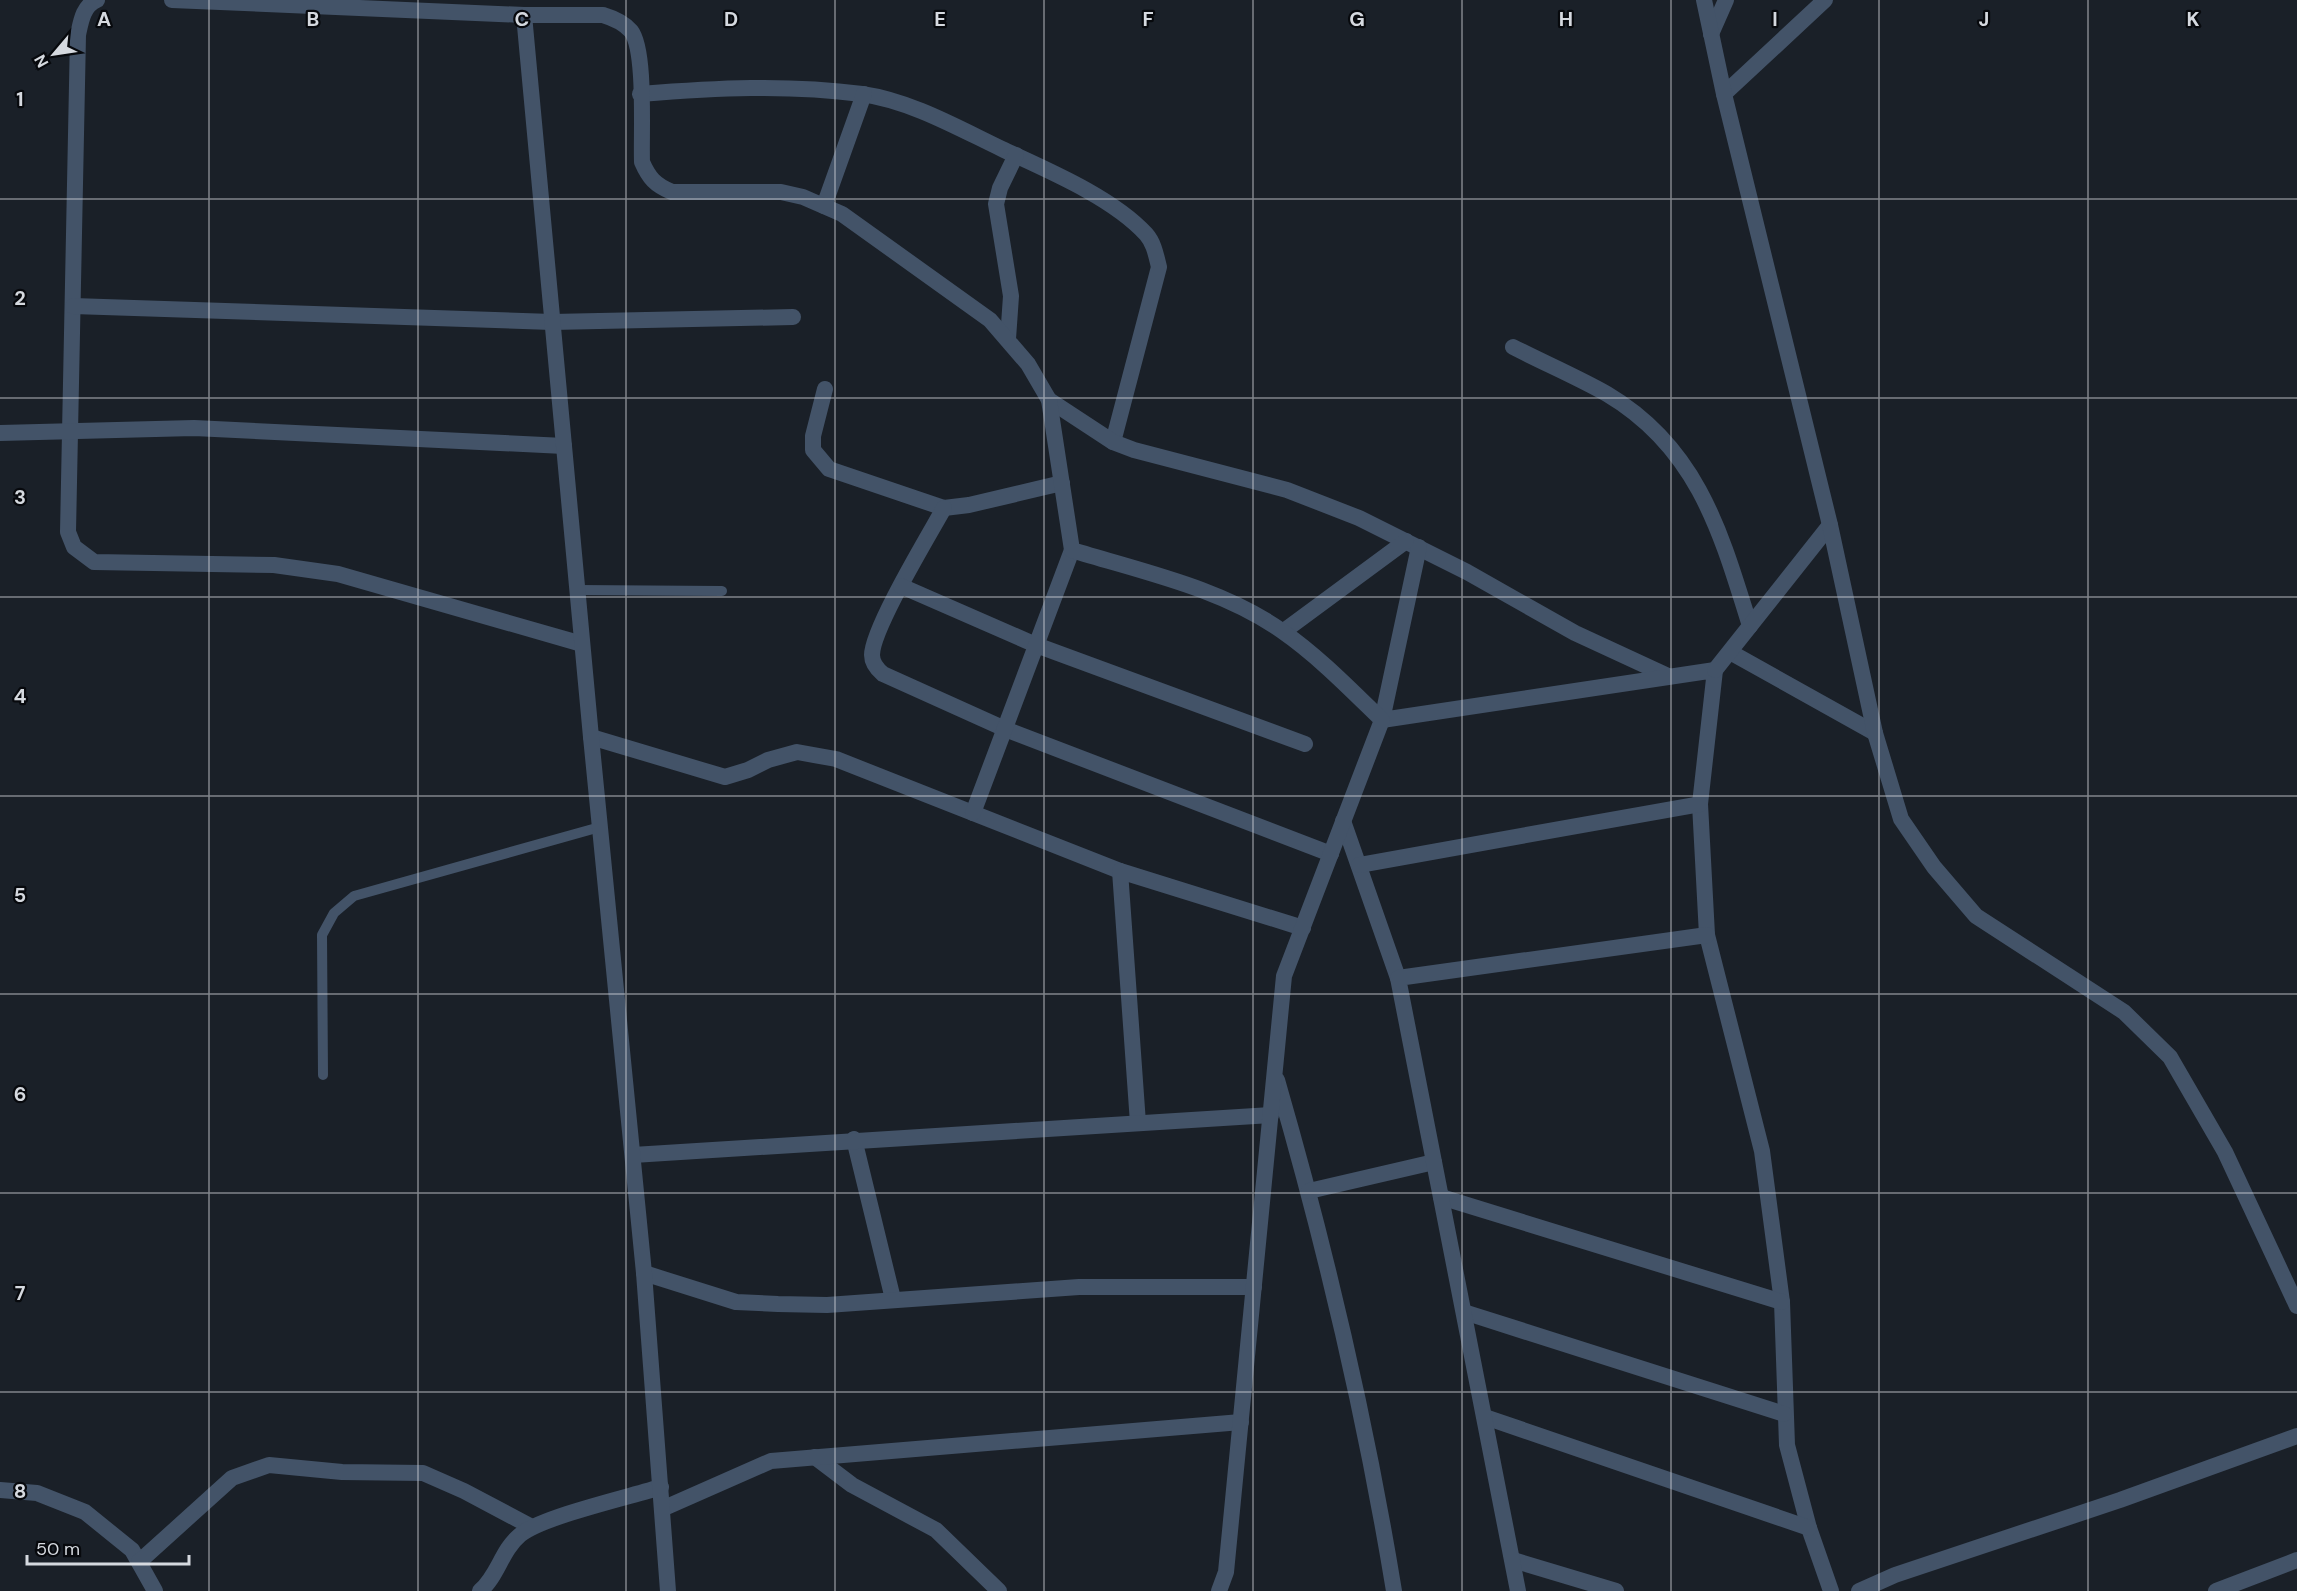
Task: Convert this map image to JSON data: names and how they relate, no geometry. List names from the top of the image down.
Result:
{
  "scale_bar": "50 m",
  "north": "bottom left",
  "grid": {
    "columns": [
      "A",
      "B",
      "C",
      "D",
      "E",
      "F",
      "G",
      "H",
      "I",
      "J",
      "K"
    ],
    "rows": [
      "1",
      "2",
      "3",
      "4",
      "5",
      "6",
      "7",
      "8"
    ]
  }
}
